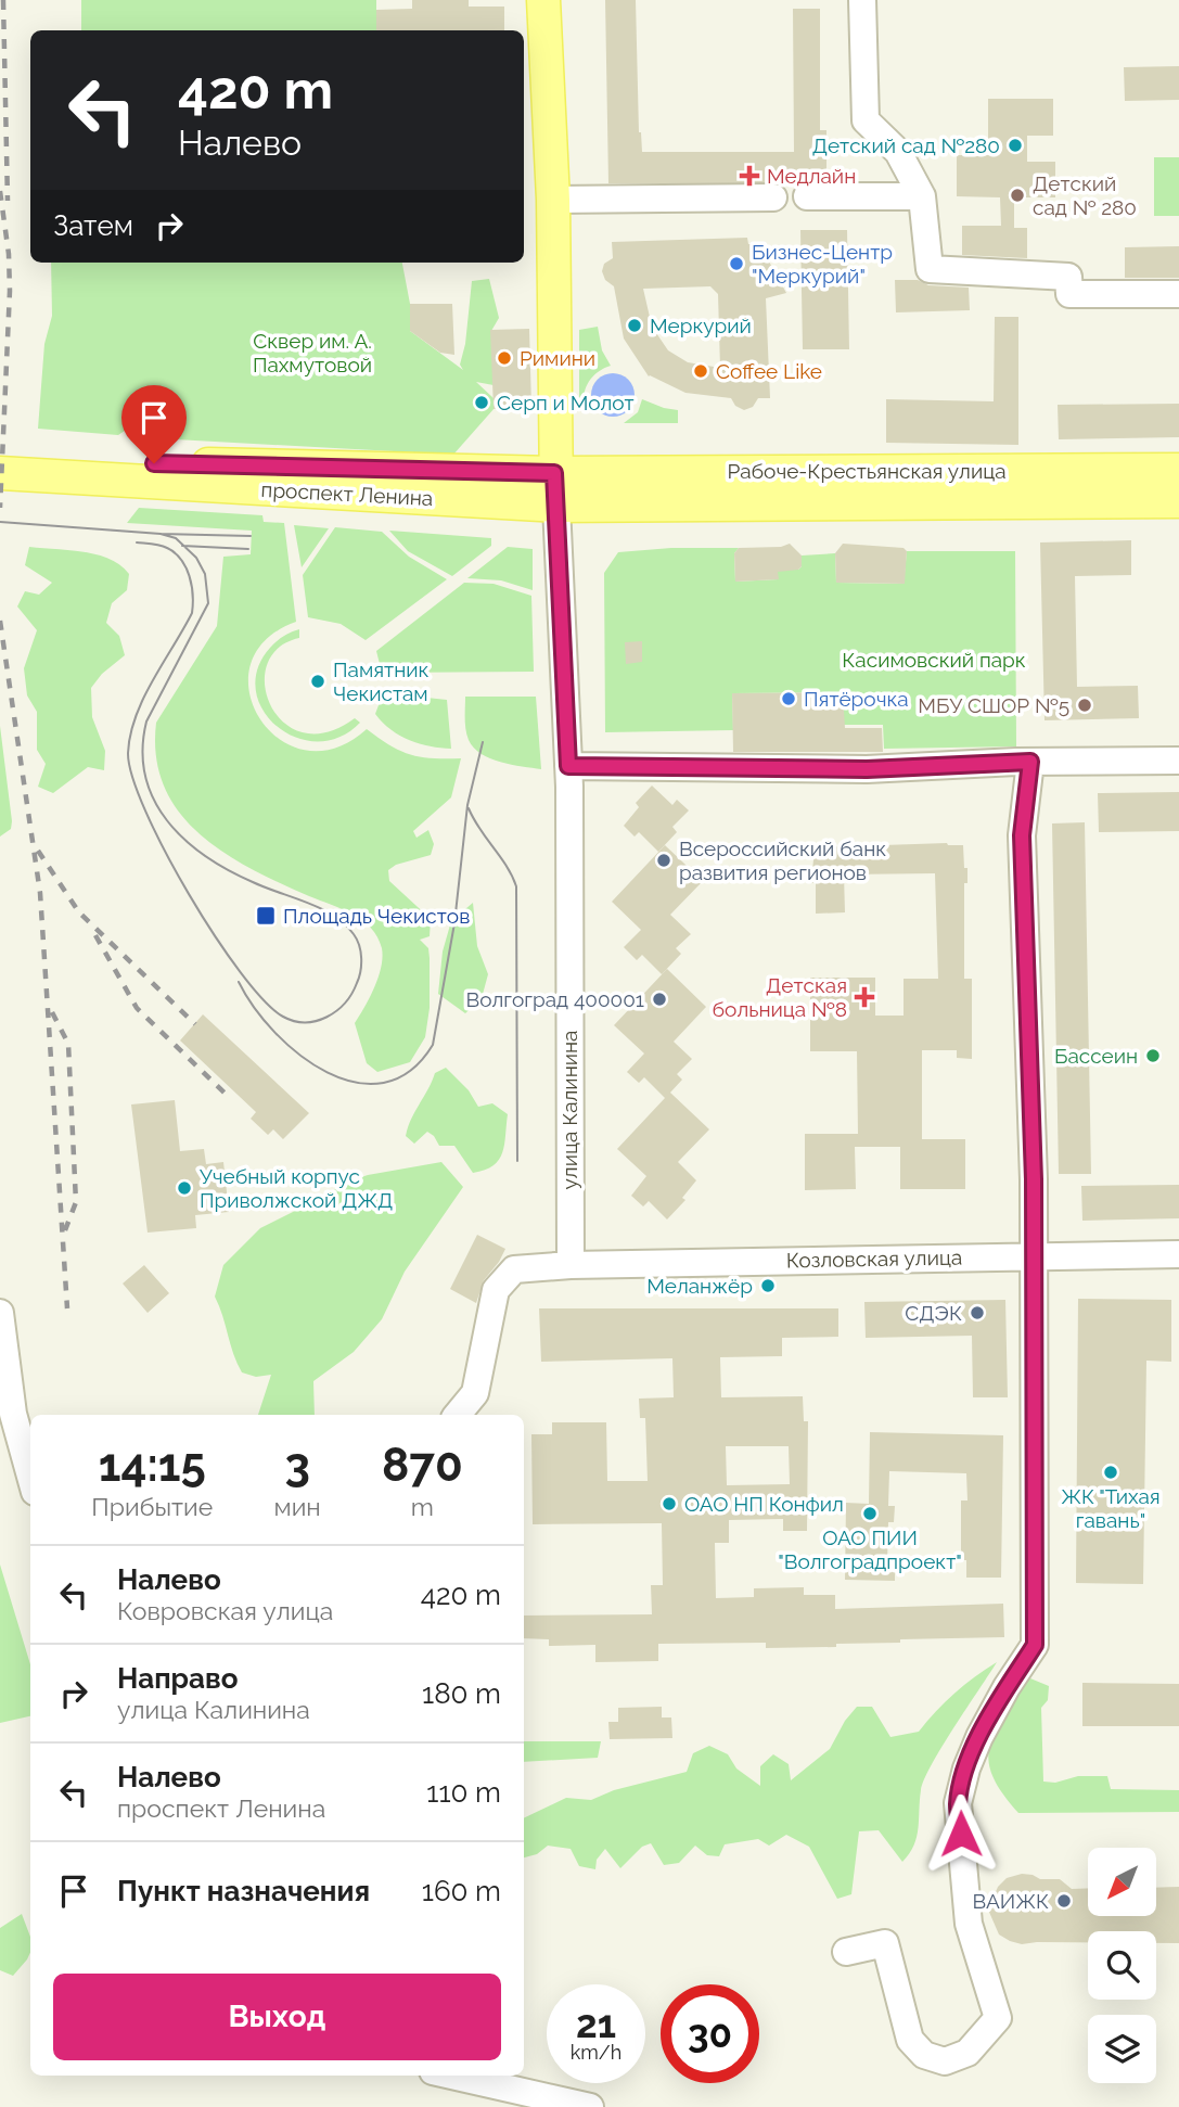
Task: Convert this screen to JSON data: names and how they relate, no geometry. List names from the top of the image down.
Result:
{
  "streets": {
    "main road": ["Рабоче-Крестьянская улица", "проспект Ленина"],
    "street": ["улица Калинина", "Козловская улица"]
  },
  "crossings": [
    ["Рабоче-Крестьянская улица", "проспект Ленина"],
    ["Рабоче-Крестьянская улица", "улица Калинина"],
    ["проспект Ленина", "улица Калинина"],
    ["улица Калинина", "Козловская улица"]
  ],
  "parks": ["Сквер им. А. Пахмутовой", "Касимовский парк"],
  "places": {
    "other": [
      "Детский сад №280",
      "Детский сад № 280",
      "Бизнес-Центр \"Меркурий\"",
      "Меркурий",
      "Римини",
      "Coffee Like",
      "Серп и Молот",
      "Памятник Чекистам",
      "Пятёрочка",
      "МБУ СШОР №5",
      "Всероссийский банк развития регионов",
      "Волгоград 400001",
      "Бассеин",
      "Учебный корпус Приволжской ДЖД",
      "Меланжёр",
      "СДЭК",
      "ЖК \"Тихая гавань\"",
      "ОАО НП Конфил",
      "ОАО ПИИ \"Волгоградпроект\"",
      "ВАИЖК"
    ],
    "health": ["Медлайн", "Детская больница №8"],
    "transit": ["Площадь Чекистов"]
  },
  "north": "bottom left",
  "page": {
    "turn": ["420 m", "Налево"],
    "then": "Затем",
    "eta": [
      "14:15",
      "Прибытие",
      "3",
      "мин",
      "870",
      "m"
    ],
    "list": [
      {
        "name": "Налево",
        "note": "Ковровская улица",
        "value": "420 m"
      },
      {
        "name": "Направо",
        "note": "улица Калинина",
        "value": "180 m"
      },
      {
        "name": "Налево",
        "note": "проспект Ленина",
        "value": "110 m"
      },
      {
        "name": "Пункт назначения",
        "value": "160 m"
      }
    ],
    "buttons": "Выход",
    "speed": "21 km/h",
    "limit": "30"
  }
}
